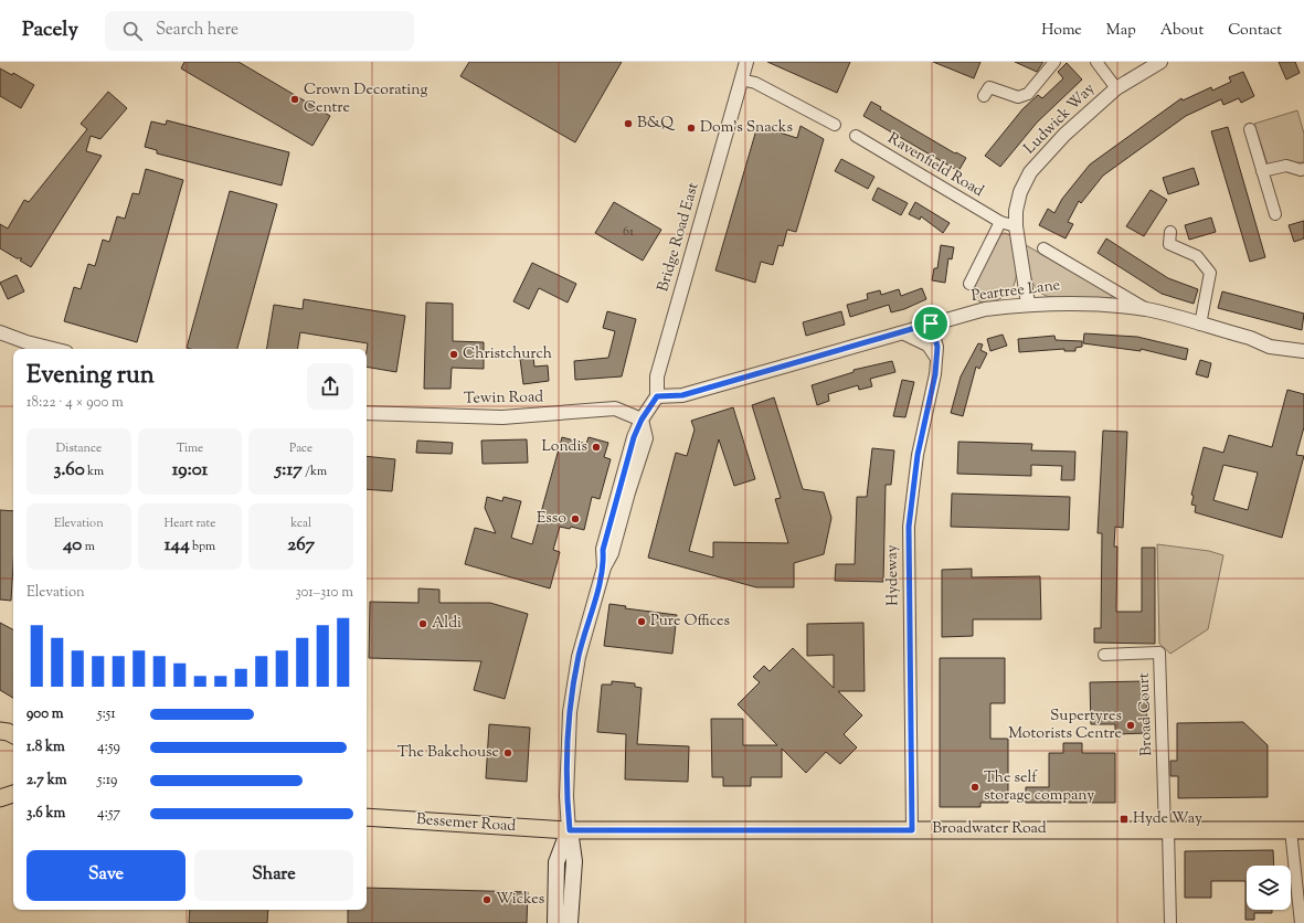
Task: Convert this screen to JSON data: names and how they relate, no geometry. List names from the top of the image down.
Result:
{
  "streets": {
    "main road": ["Bessemer Road", "Broadwater Road"],
    "street": [
      "Ludwick Way",
      "Ravenfield Road",
      "Bridge Road East",
      "Peartree Lane",
      "Tewin Road",
      "Hydeway",
      "Broad Court"
    ]
  },
  "crossings": [
    ["Ludwick Way", "Ravenfield Road"],
    ["Ludwick Way", "Peartree Lane"],
    ["Bridge Road East", "Peartree Lane"],
    ["Peartree Lane", "Hydeway"],
    ["Hydeway", "Broadwater Road"],
    ["Broad Court", "Broadwater Road"],
    ["Bessemer Road", "Broadwater Road"]
  ],
  "places": {
    "other": [
      "Crown Decorating Centre",
      "B&Q",
      "Dom's Snacks",
      "Christchurch",
      "Londis",
      "Esso",
      "Pure Offices",
      "Aldi",
      "Supertyres Motorists Centre",
      "The Bakehouse",
      "The self storage company",
      "Wickes"
    ],
    "transit": ["Hyde Way"]
  },
  "house_numbers": ["61"],
  "page": {
    "header": "Pacely",
    "search": "Search here",
    "nav": [
      "Home",
      "Map",
      "About",
      "Contact"
    ],
    "heading": ["Evening run", "18:22 · 4 × 900 m"],
    "stats": [
      ["Distance", "3.60 km"],
      ["Time", "19:01"],
      ["Pace", "5:17 /km"],
      ["Elevation", "40 m"],
      ["Heart rate", "144 bpm"],
      ["kcal", "267"]
    ],
    "chart": ["Elevation", "301–310 m"],
    "list": [
      {
        "name": "900 m",
        "note": "5:51"
      },
      {
        "name": "1.8 km",
        "note": "4:59"
      },
      {
        "name": "2.7 km",
        "note": "5:19"
      },
      {
        "name": "3.6 km",
        "note": "4:57"
      }
    ],
    "buttons": ["Save", "Share"]
  }
}
